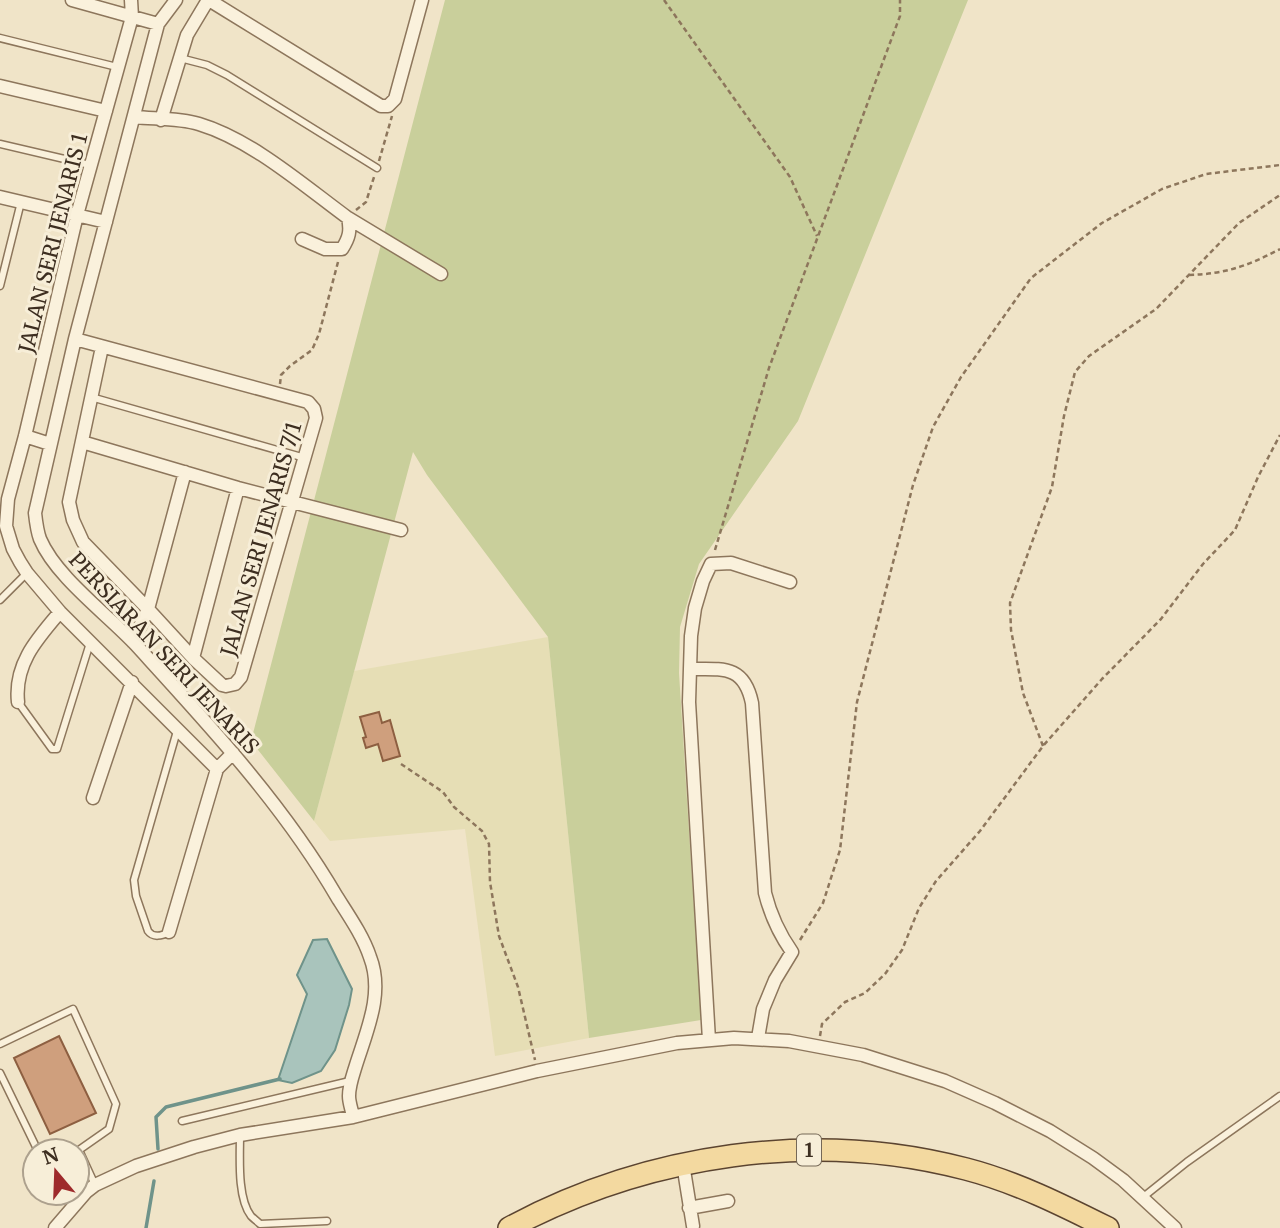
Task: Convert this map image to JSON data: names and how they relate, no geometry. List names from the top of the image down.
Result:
{
  "streets": {
    "main road": ["1"],
    "street": ["JALAN SERI JENARIS 1", "JALAN SERI JENARIS 7/1", "PERSIARAN SERI JENARIS"]
  },
  "north": "top"
}
